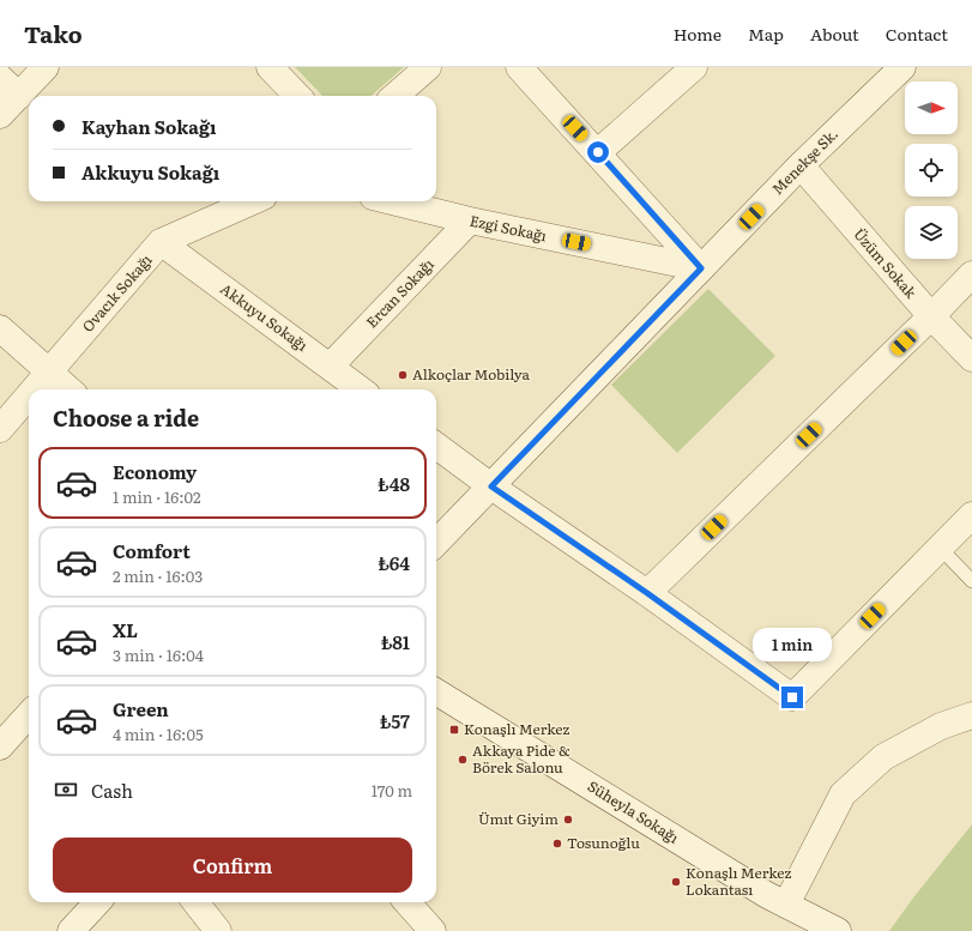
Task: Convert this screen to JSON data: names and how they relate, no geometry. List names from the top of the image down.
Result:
{
  "streets": {
    "street": [
      "Menekşe Sk.",
      "Ezgi Sokağı",
      "Üzüm Sokak",
      "Ovacık Sokağı",
      "Ercan Sokağı",
      "Akkuyu Sokağı",
      "Süheyla Sokağı"
    ]
  },
  "crossings": [
    ["Menekşe Sk.", "Ezgi Sokağı"],
    ["Menekşe Sk.", "Üzüm Sokak"],
    ["Ezgi Sokağı", "Ercan Sokağı"],
    ["Ovacık Sokağı", "Akkuyu Sokağı"],
    ["Ercan Sokağı", "Akkuyu Sokağı"]
  ],
  "places": {
    "other": [
      "Alkoçlar Mobilya",
      "Akkaya Pide & Börek Salonu",
      "Ümıt Giyim",
      "Tosunoğlu",
      "Konaşlı Merkez Lokantası"
    ],
    "transit": ["Konaşlı Merkez"]
  },
  "north": "right",
  "page": {
    "header": "Tako",
    "nav": [
      "Home",
      "Map",
      "About",
      "Contact"
    ],
    "banner": ["Kayhan Sokağı", "Akkuyu Sokağı"],
    "heading": "Choose a ride",
    "list": [
      {
        "name": "Economy",
        "note": "1 min · 16:02",
        "value": "₺48"
      },
      {
        "name": "Comfort",
        "note": "2 min · 16:03",
        "value": "₺64"
      },
      {
        "name": "XL",
        "note": "3 min · 16:04",
        "value": "₺81"
      },
      {
        "name": "Green",
        "note": "4 min · 16:05",
        "value": "₺57"
      }
    ],
    "bubble": "1 min",
    "pay": ["Cash", "170 m"],
    "buttons": "Confirm"
  }
}
